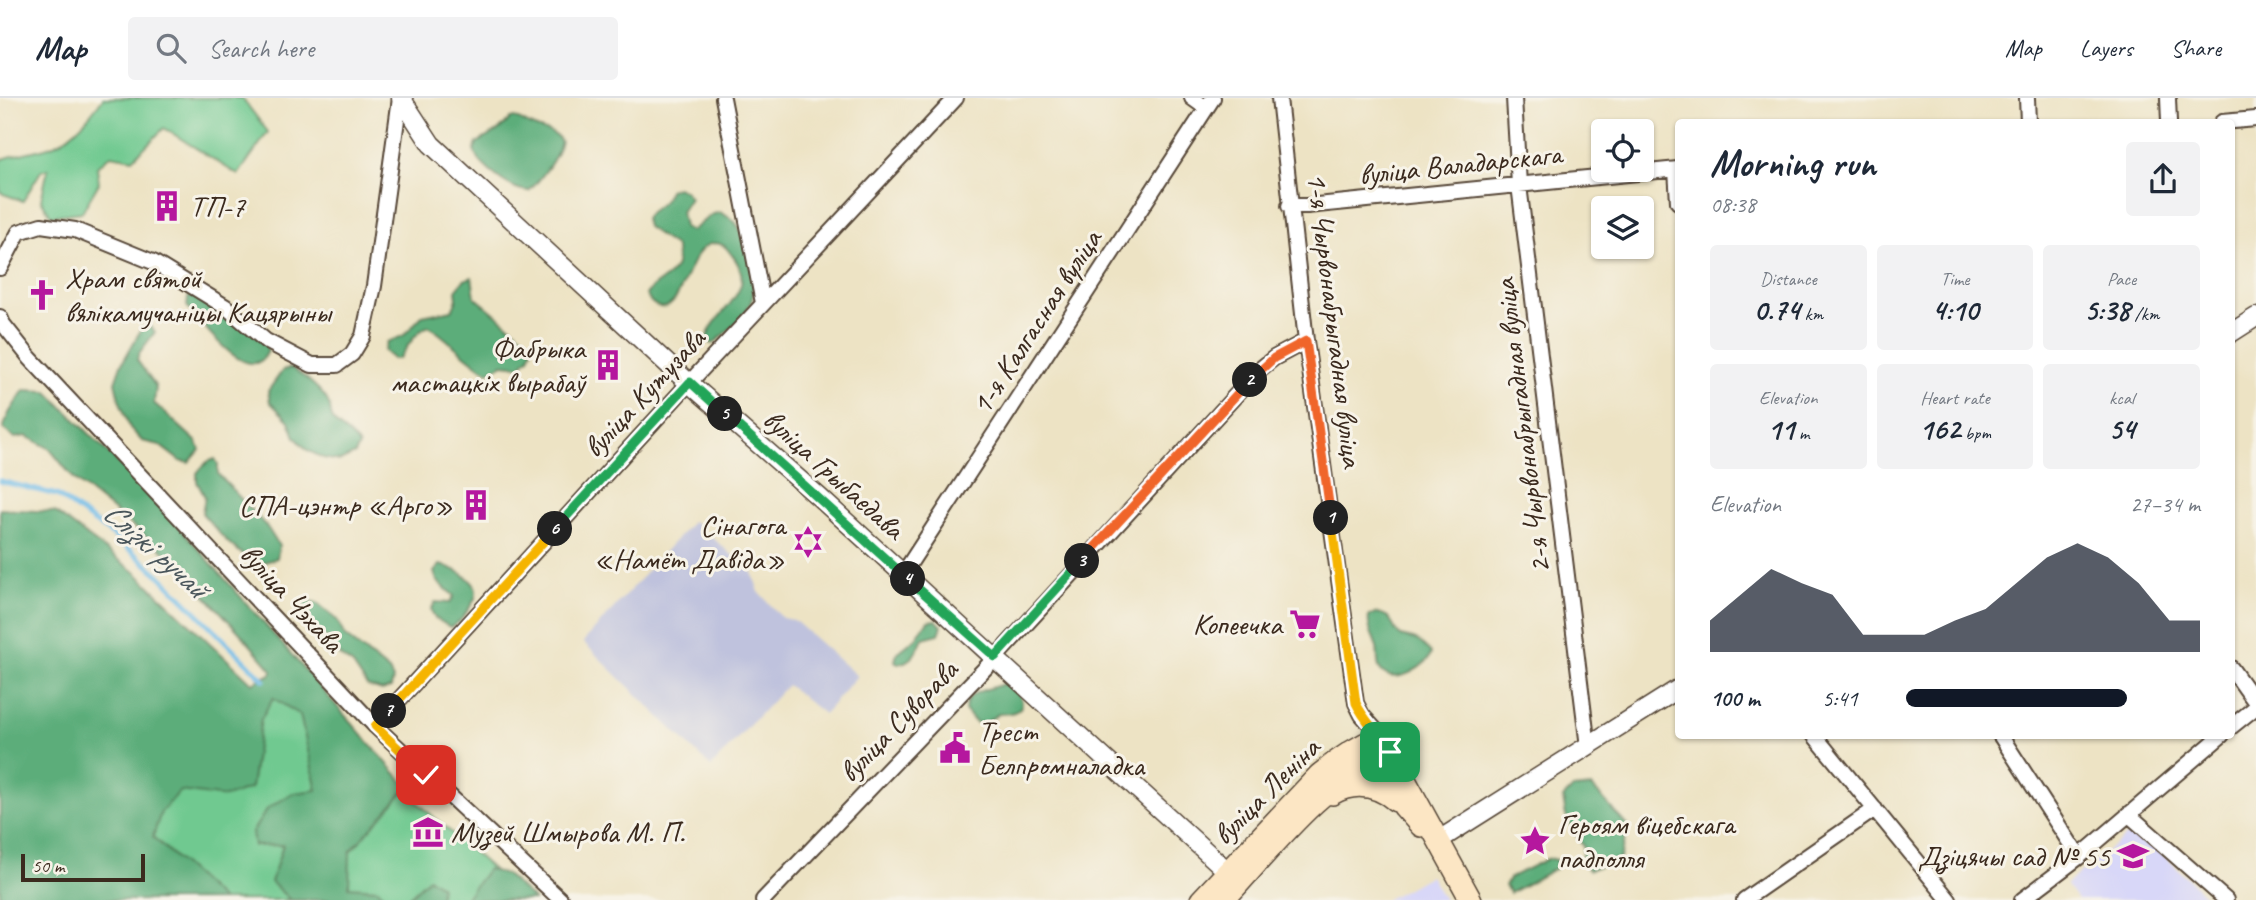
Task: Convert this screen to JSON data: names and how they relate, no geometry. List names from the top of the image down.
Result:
{
  "streets": {
    "main road": ["1-я Чырвонабрыгадная вуліца", "вуліца Леніна"],
    "street": [
      "вуліца Валадарскага",
      "1-я Калгасная вуліца",
      "вуліца Кутузава",
      "2-я Чырвонабрыгадная вуліца",
      "вуліца Грыбаедава",
      "вуліца Чэхава",
      "вуліца Суворава"
    ]
  },
  "crossings": [
    ["вуліца Валадарскага", "1-я Чырвонабрыгадная вуліца"],
    ["вуліца Валадарскага", "2-я Чырвонабрыгадная вуліца"],
    ["1-я Чырвонабрыгадная вуліца", "вуліца Суворава"],
    ["1-я Чырвонабрыгадная вуліца", "вуліца Леніна"],
    ["1-я Калгасная вуліца", "вуліца Грыбаедава"],
    ["вуліца Кутузава", "вуліца Грыбаедава"],
    ["вуліца Кутузава", "вуліца Чэхава"],
    ["вуліца Грыбаедава", "вуліца Суворава"],
    ["вуліца Грыбаедава", "вуліца Леніна"]
  ],
  "water": ["Слізкі ручай"],
  "places": {
    "building": ["ТП-7", "Фабрыка мастацкіх вырабаў", "СПА-цэнтр «Арго»"],
    "church": ["Храм святой вялікамучаніцы Кацярыны"],
    "synagogue": ["Сінагога «Намёт Давіда»"],
    "supermarket": ["Копеечка"],
    "public building": ["Трест Белпромналадка"],
    "museum": ["Музей Шмырова М. П."],
    "place": ["Героям віцебскага падполля"],
    "school or university": ["Дзіцячы сад № 55"]
  },
  "scale_bar": "50 m",
  "page": {
    "header": "Map",
    "search": "Search here",
    "nav": ["Map", "Layers", "Share"],
    "heading": ["Morning run", "08:38"],
    "stats": [
      ["Distance", "0.74 km"],
      ["Time", "4:10"],
      ["Pace", "5:38 /km"],
      ["Elevation", "11 m"],
      ["Heart rate", "162 bpm"],
      ["kcal", "54"]
    ],
    "pins": [
      "2",
      "5",
      "1",
      "6",
      "3",
      "4",
      "7"
    ],
    "chart": ["Elevation", "27–34 m"],
    "list": [
      {
        "name": "100 m",
        "note": "5:41"
      }
    ],
    "scale": "50 m"
  }
}
